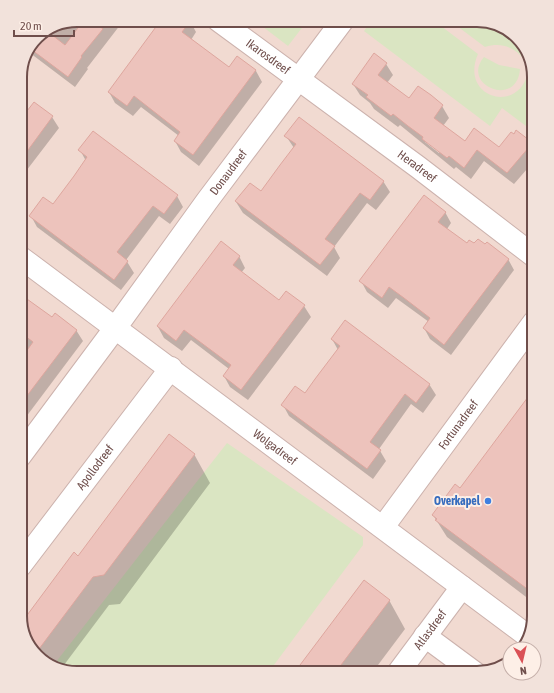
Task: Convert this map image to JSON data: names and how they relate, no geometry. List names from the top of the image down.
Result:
{
  "streets": {
    "street": [
      "Ikarosdreef",
      "Heradreef",
      "Donaudreef",
      "Fortunadreef",
      "Wolgadreef",
      "Apollodreef",
      "Atlasdreef"
    ]
  },
  "crossings": [
    ["Ikarosdreef", "Heradreef"],
    ["Ikarosdreef", "Donaudreef"],
    ["Heradreef", "Donaudreef"],
    ["Donaudreef", "Wolgadreef"],
    ["Fortunadreef", "Wolgadreef"],
    ["Wolgadreef", "Apollodreef"],
    ["Wolgadreef", "Atlasdreef"]
  ],
  "places": ["Overkapel"],
  "scale_bar": "20 m",
  "north": "bottom"
}
